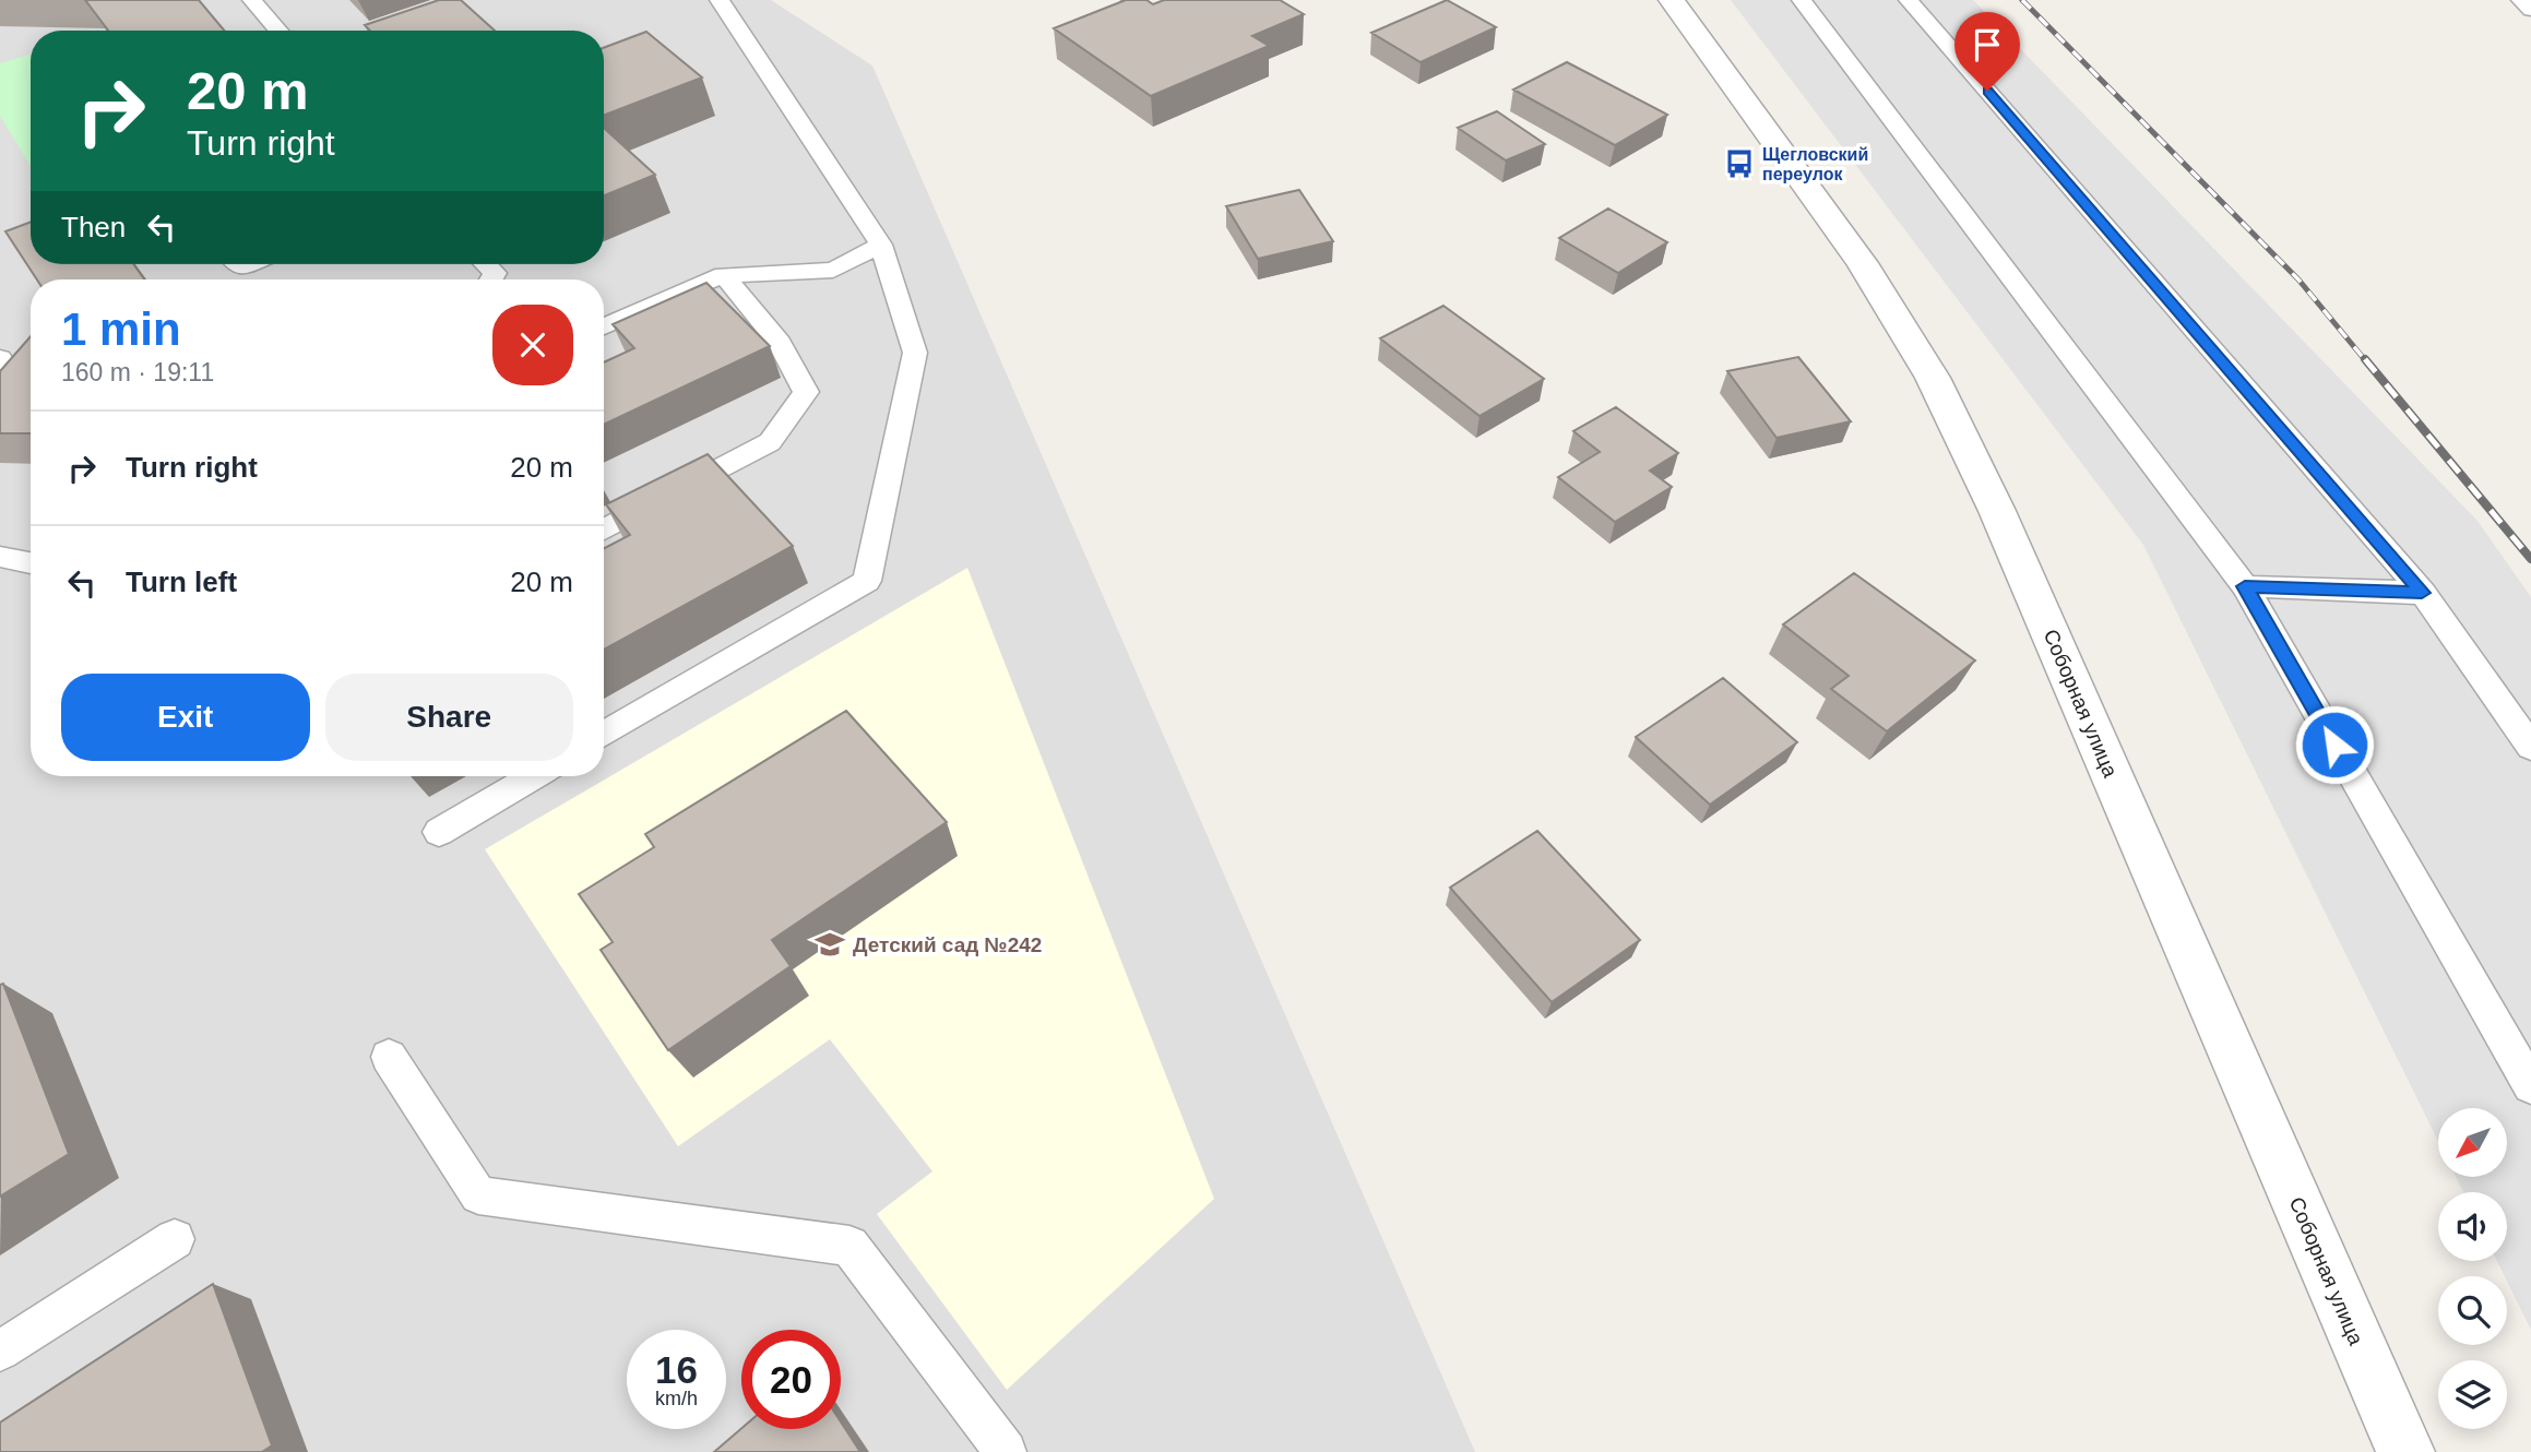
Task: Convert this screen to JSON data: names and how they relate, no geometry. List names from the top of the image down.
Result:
{
  "streets": {
    "street": ["Соборная улица"]
  },
  "places": {
    "bus stop": ["Щегловский переулок"],
    "school or university": ["Детский сад №242"]
  },
  "north": "bottom left",
  "page": {
    "turn": ["20 m", "Turn right"],
    "then": "Then",
    "heading": ["1 min", "160 m · 19:11"],
    "list": [
      {
        "name": "Turn right",
        "value": "20 m"
      },
      {
        "name": "Turn left",
        "value": "20 m"
      }
    ],
    "buttons": ["Exit", "Share"],
    "speed": "16 km/h",
    "limit": "20"
  }
}
